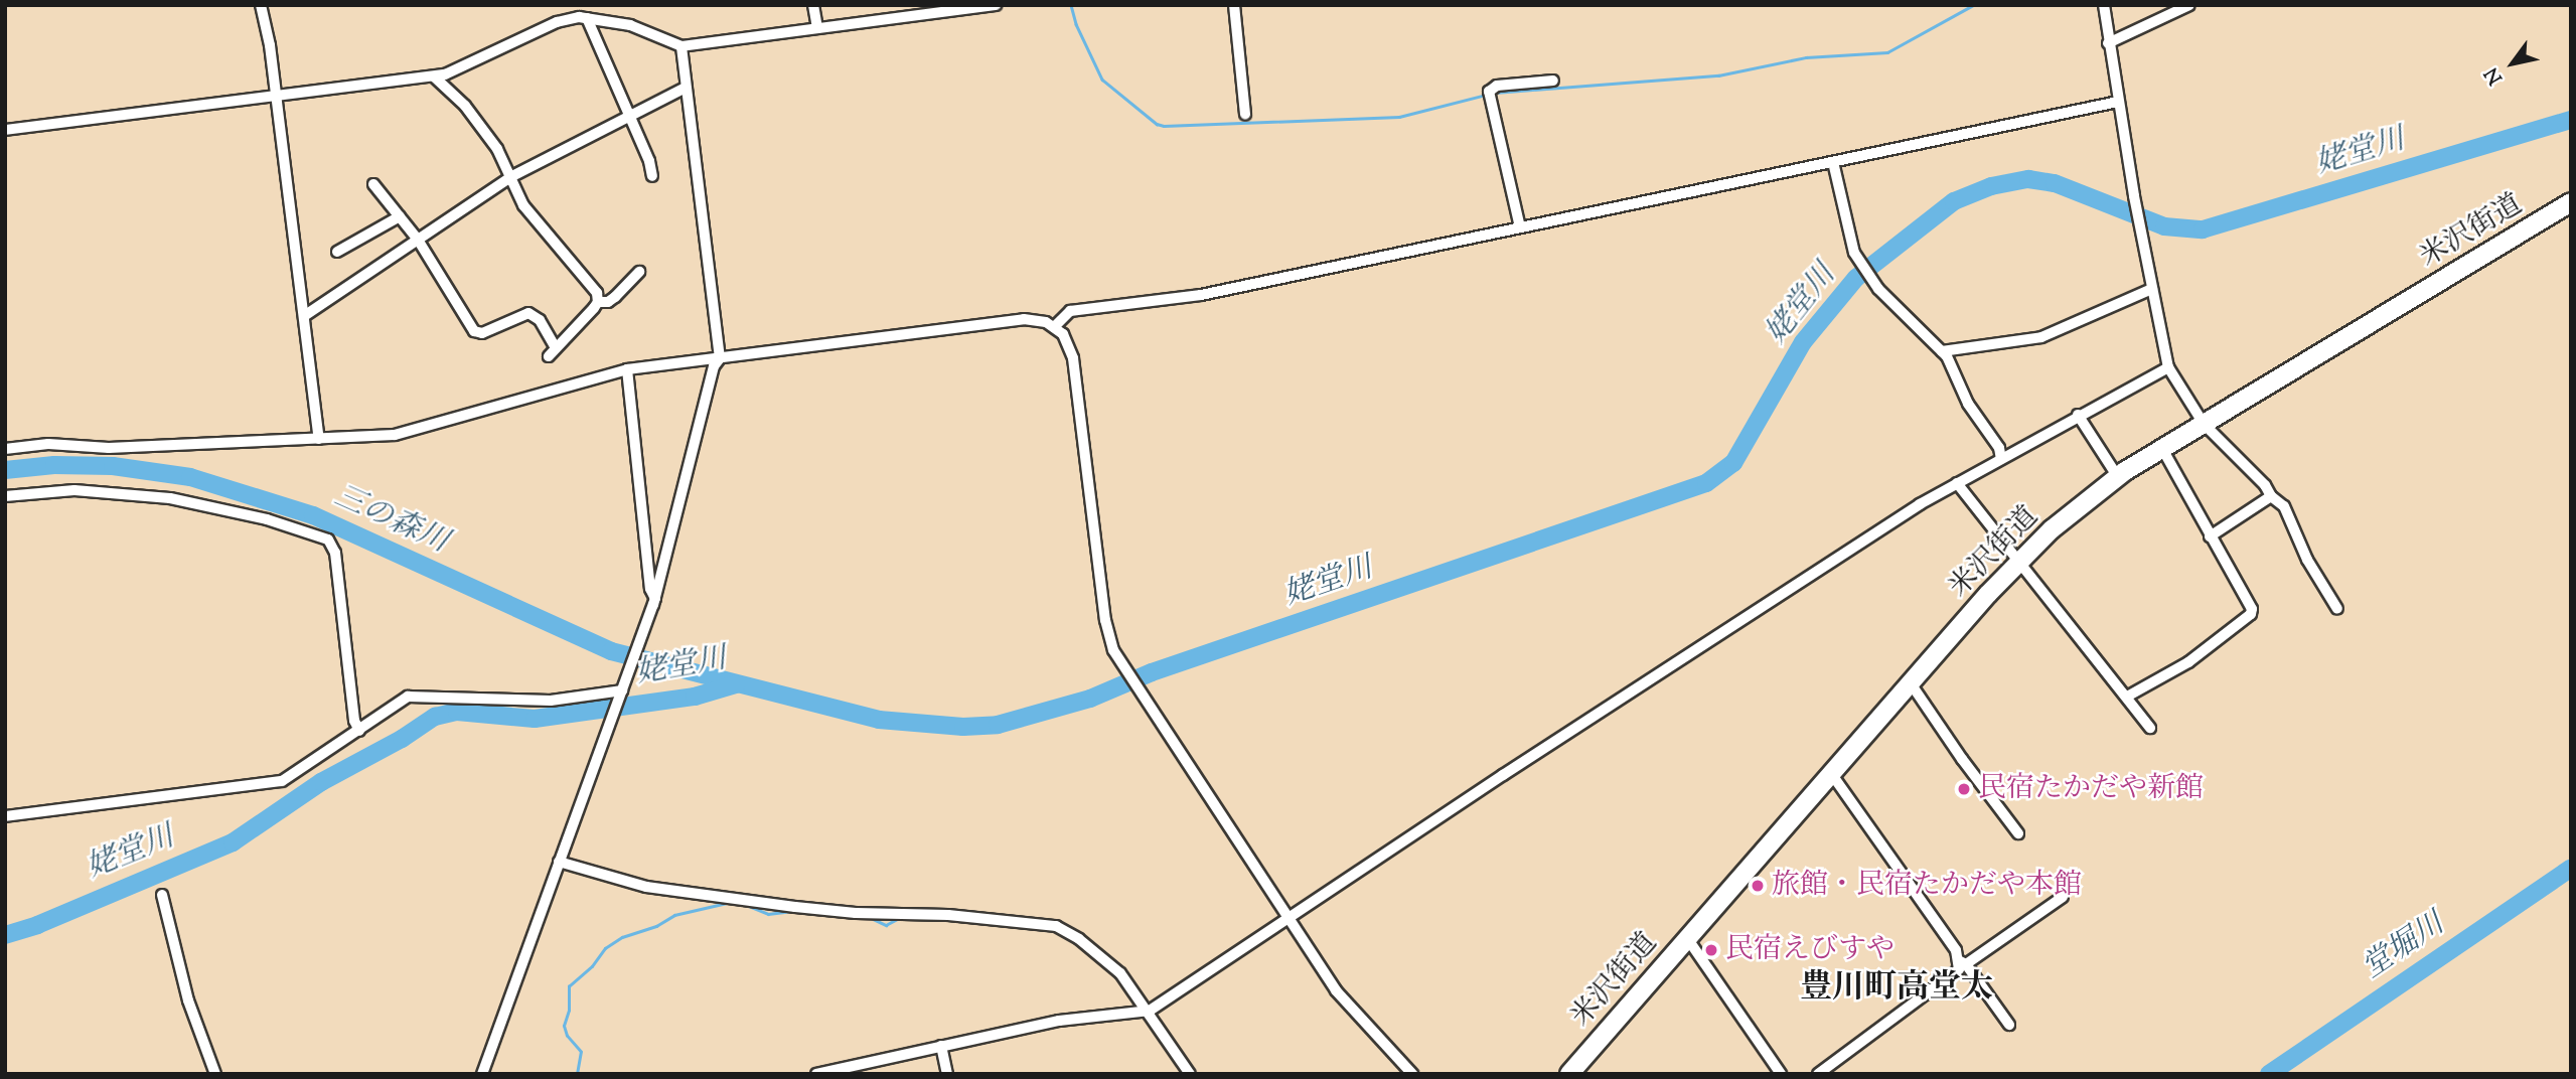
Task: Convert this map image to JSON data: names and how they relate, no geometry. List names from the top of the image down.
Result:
{
  "streets": {
    "highway": ["米沢街道"]
  },
  "districts": ["豊川町高堂太"],
  "water": ["姥堂川", "三の森川", "堂堀川"],
  "places": ["民宿たかだや新館", "旅館・民宿たかだや本館", "民宿えびすや"],
  "north": "bottom left"
}
